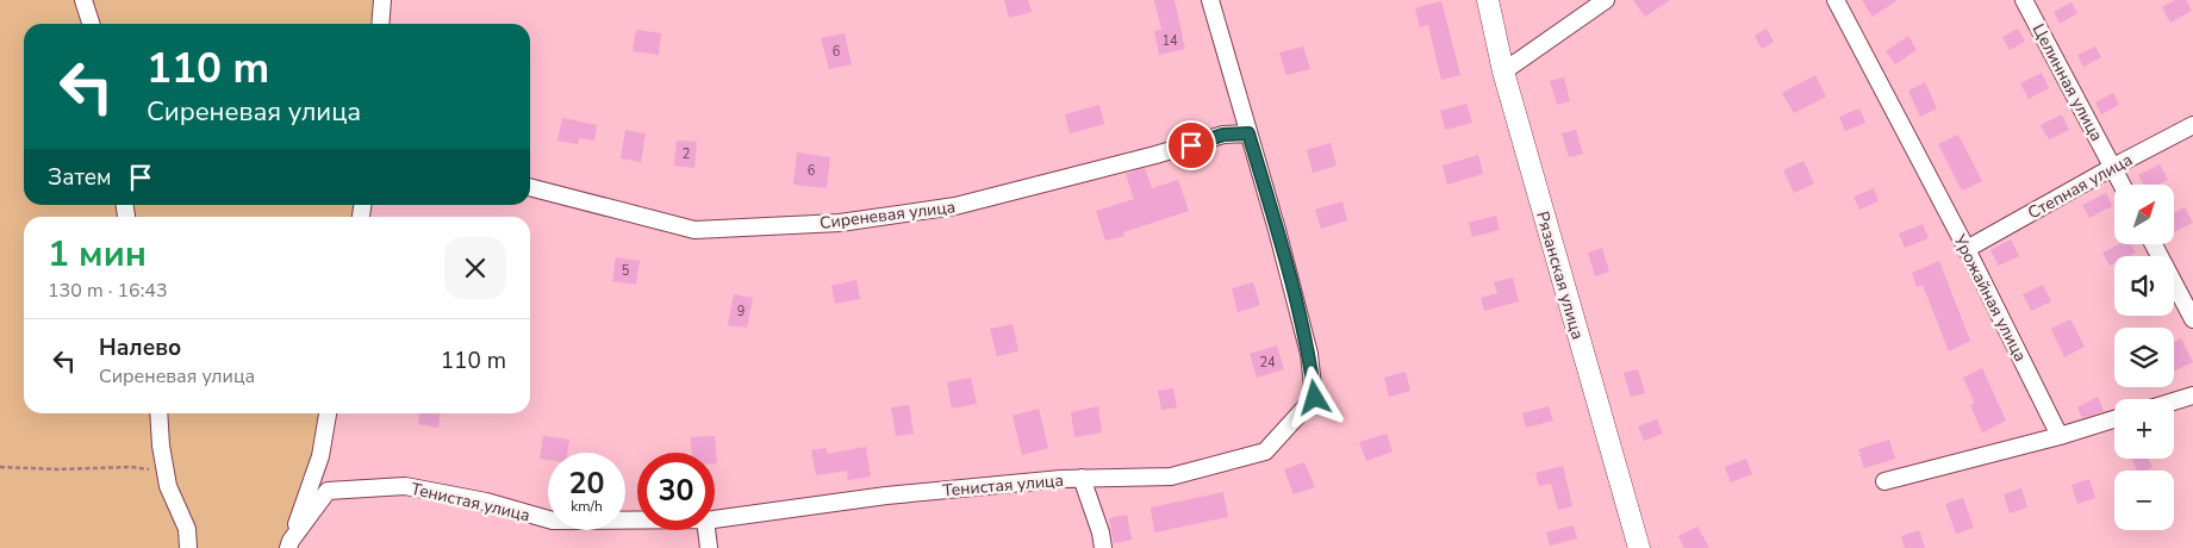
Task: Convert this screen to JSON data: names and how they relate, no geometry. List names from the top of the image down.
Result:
{
  "streets": {
    "main road": ["Рязанская улица"],
    "street": [
      "Целинная улица",
      "Степная улица",
      "Сиреневая улица",
      "Урожайная улица",
      "Тенистая улица"
    ]
  },
  "crossings": [
    ["Целинная улица", "Степная улица"],
    ["Степная улица", "Урожайная улица"],
    ["Сиреневая улица", "Тенистая улица"]
  ],
  "house_numbers": [
    "14",
    "6",
    "2",
    "6",
    "5",
    "9",
    "24"
  ],
  "north": "top right",
  "page": {
    "turn": ["110 m", "Сиреневая улица"],
    "then": "Затем",
    "map_buttons": ["+", "−"],
    "heading": ["1 мин", "130 m · 16:43"],
    "list": [
      {
        "name": "Налево",
        "note": "Сиреневая улица",
        "value": "110 m"
      }
    ],
    "speed": "20 km/h",
    "limit": "30"
  }
}
